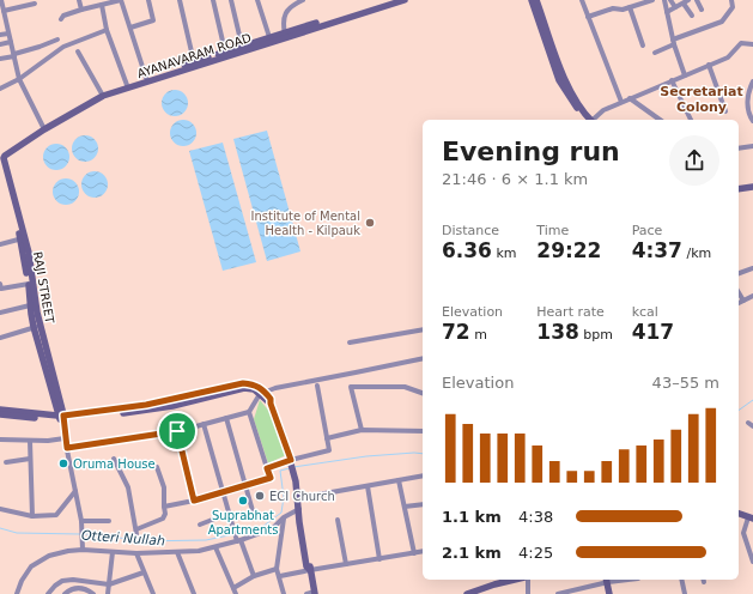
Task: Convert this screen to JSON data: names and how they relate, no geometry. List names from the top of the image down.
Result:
{
  "streets": {
    "street": ["AYANAVARAM ROAD", "RAJI STREET"]
  },
  "crossings": [
    ["AYANAVARAM ROAD", "RAJI STREET"]
  ],
  "districts": ["Secretariat Colony"],
  "water": ["Otteri Nullah"],
  "places": [
    "Institute of Mental Health - Kilpauk",
    "Oruma House",
    "ECI Church",
    "Suprabhat Apartments"
  ],
  "page": {
    "heading": ["Evening run", "21:46 · 6 × 1.1 km"],
    "stats": [
      ["Distance", "6.36 km"],
      ["Time", "29:22"],
      ["Pace", "4:37 /km"],
      ["Elevation", "72 m"],
      ["Heart rate", "138 bpm"],
      ["kcal", "417"]
    ],
    "chart": ["Elevation", "43–55 m"],
    "list": [
      {
        "name": "1.1 km",
        "note": "4:38"
      },
      {
        "name": "2.1 km",
        "note": "4:25"
      }
    ]
  }
}
